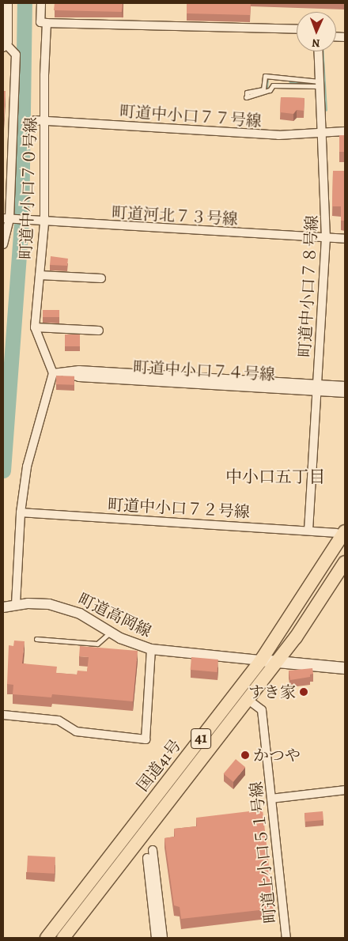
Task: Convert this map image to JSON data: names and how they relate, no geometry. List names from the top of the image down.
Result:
{
  "streets": {
    "highway": ["41", "国道41号"],
    "street": [
      "町道中小口７７号線",
      "町道中小口７０号線",
      "町道河北７３号線",
      "町道中小口７８号線",
      "町道中小口７４号線",
      "町道中小口７２号線",
      "町道高岡線",
      "町道上小口５１号線"
    ]
  },
  "crossings": [
    ["町道中小口７７号線", "町道中小口７０号線"],
    ["町道中小口７７号線", "町道中小口７８号線"],
    ["町道中小口７０号線", "町道河北７３号線"],
    ["町道中小口７０号線", "町道中小口７４号線"],
    ["町道河北７３号線", "町道中小口７８号線"],
    ["町道中小口７８号線", "町道中小口７４号線"],
    ["町道中小口７８号線", "町道中小口７２号線"],
    ["町道中小口７２号線", "国道41号"],
    ["町道高岡線", "国道41号"],
    ["国道41号", "町道上小口５１号線"]
  ],
  "districts": ["中小口五丁目"],
  "places": ["すき家", "かつや"],
  "north": "bottom"
}
